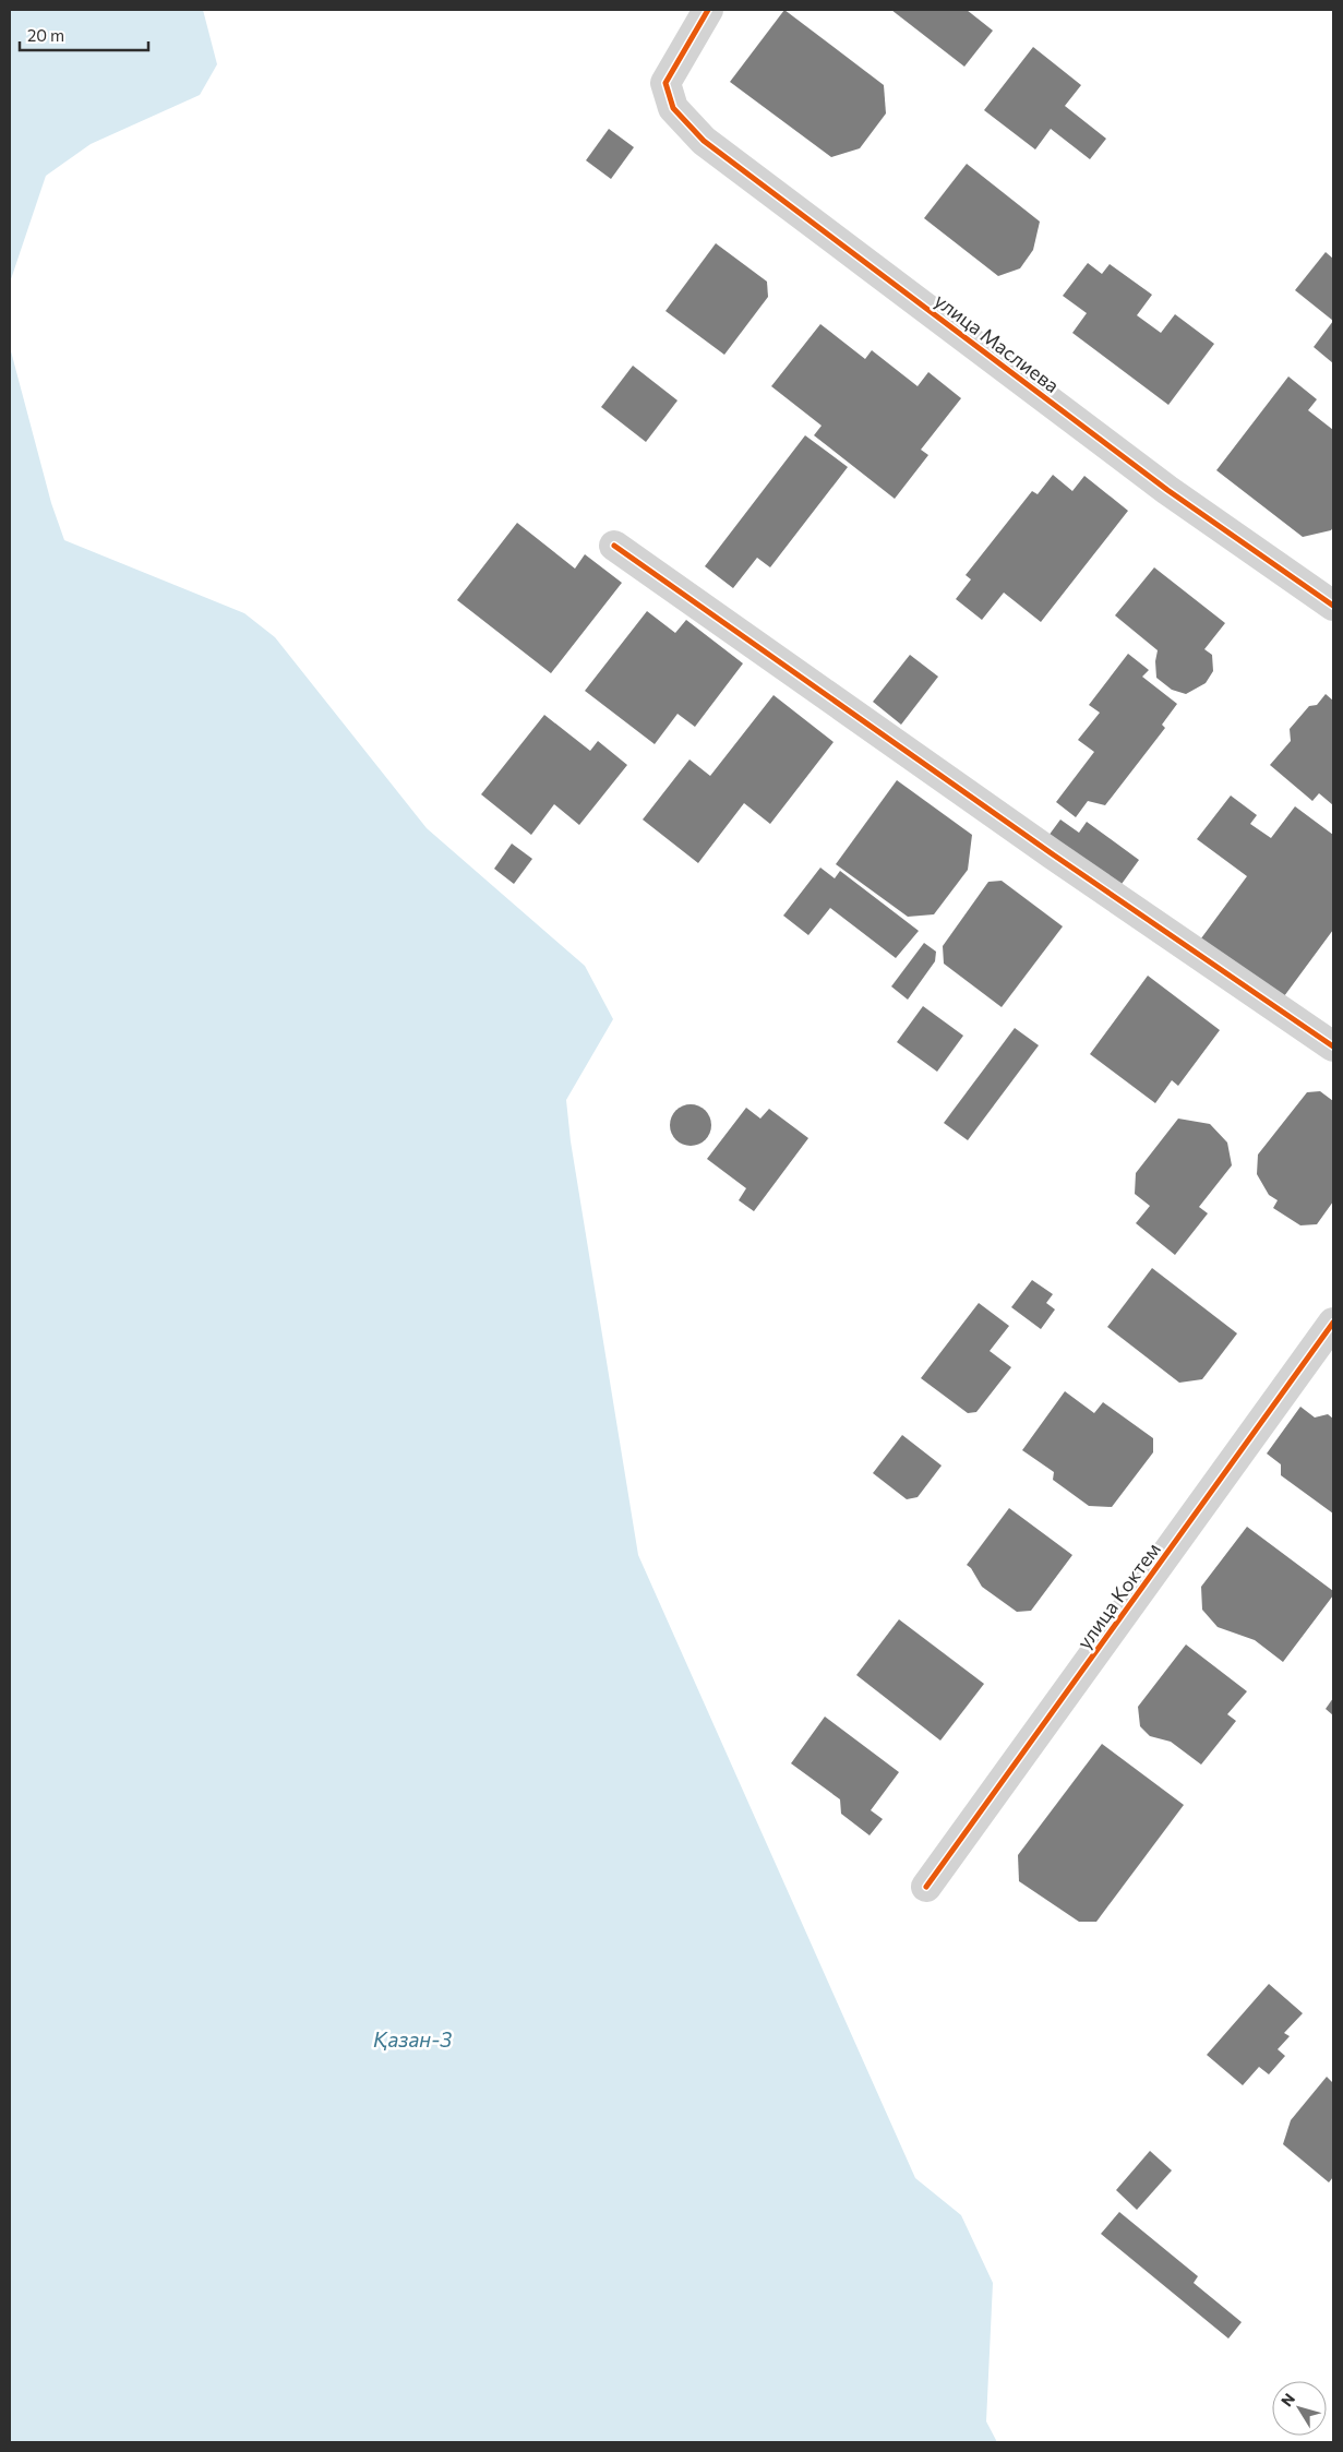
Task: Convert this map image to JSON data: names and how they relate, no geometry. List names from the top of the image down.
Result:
{
  "streets": {
    "street": ["улица Маслиева", "улица Коктем"]
  },
  "water": ["Қазан-3"],
  "scale_bar": "20 m",
  "north": "top left"
}
